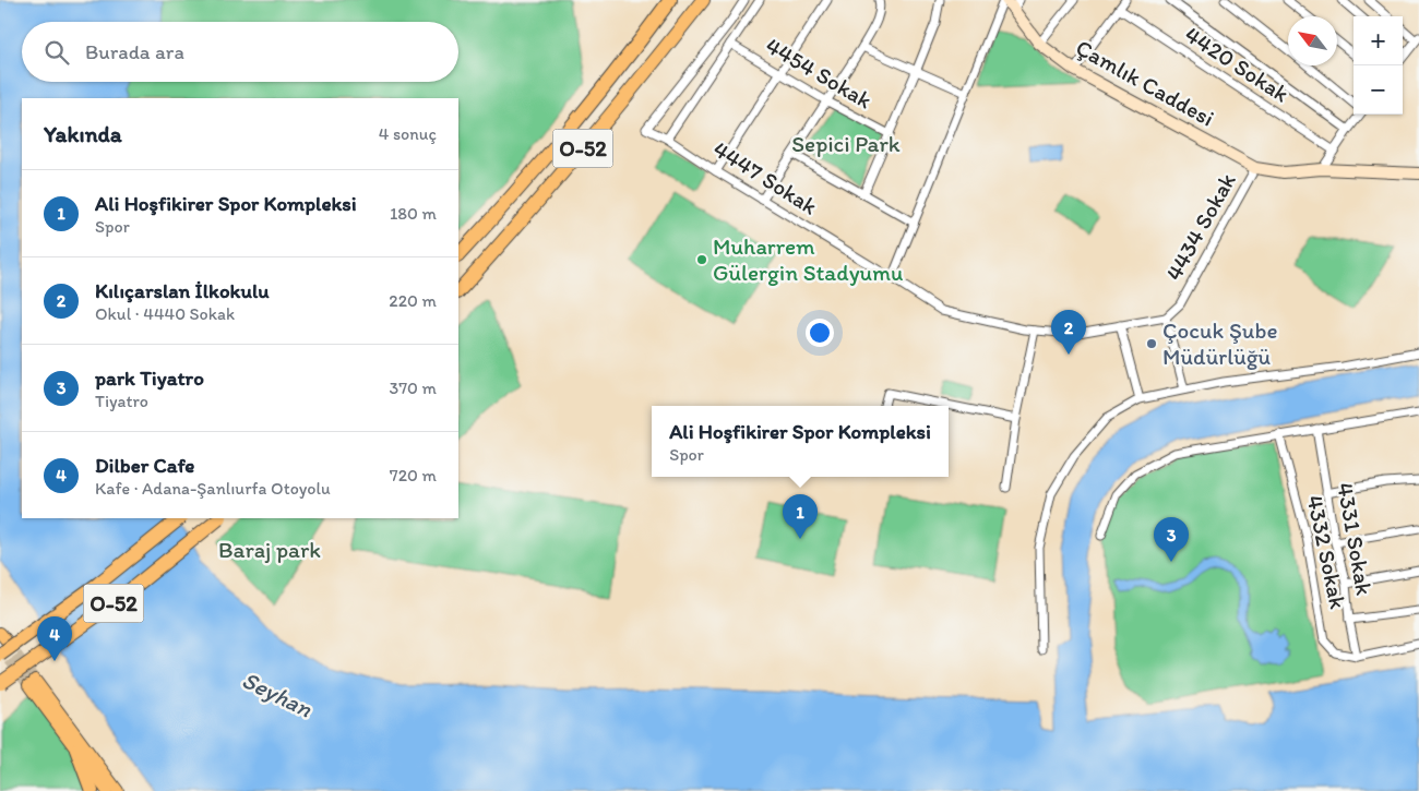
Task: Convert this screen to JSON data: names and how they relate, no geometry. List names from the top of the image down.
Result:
{
  "streets": {
    "highway": ["O-52"],
    "main road": ["Çamlık Caddesi"],
    "street": [
      "4420 Sokak",
      "4454 Sokak",
      "4447 Sokak",
      "4434 Sokak",
      "4331 Sokak",
      "4332 Sokak"
    ]
  },
  "crossings": [
    ["Çamlık Caddesi", "4434 Sokak"],
    ["4447 Sokak", "4434 Sokak"],
    ["4331 Sokak", "4332 Sokak"]
  ],
  "water": ["Seyhan"],
  "parks": ["Sepici Park", "Baraj park"],
  "places": ["Muharrem Gülergin Stadyumu", "Çocuk Şube Müdürlüğü"],
  "north": "top left",
  "page": {
    "map_buttons": ["+", "−"],
    "search": "Burada ara",
    "heading": ["Yakında", "4 sonuç"],
    "list": [
      {
        "mark": "1",
        "name": "Ali Hoşfikirer Spor Kompleksi",
        "note": "Spor",
        "value": "180 m"
      },
      {
        "mark": "2",
        "name": "Kılıçarslan İlkokulu",
        "note": "Okul · 4440 Sokak",
        "value": "220 m"
      },
      {
        "mark": "3",
        "name": "park Tiyatro",
        "note": "Tiyatro",
        "value": "370 m"
      },
      {
        "mark": "4",
        "name": "Dilber Cafe",
        "note": "Kafe · Adana-Şanlıurfa Otoyolu",
        "value": "720 m"
      }
    ],
    "pins": [
      "2",
      "1",
      "3",
      "4"
    ],
    "popup": ["Ali Hoşfikirer Spor Kompleksi", "Spor"]
  }
}
